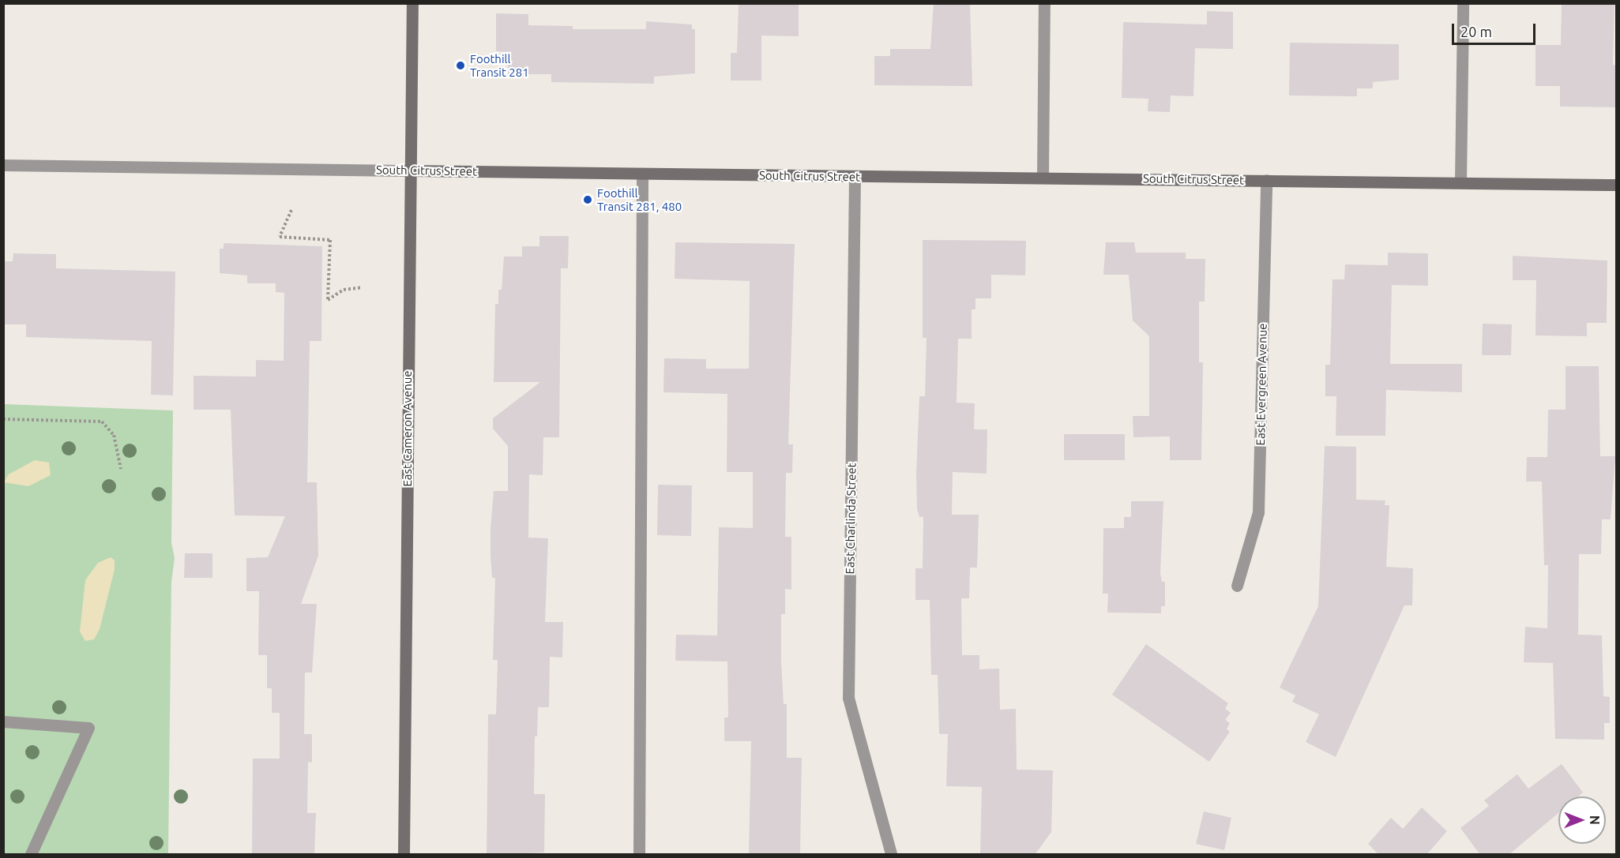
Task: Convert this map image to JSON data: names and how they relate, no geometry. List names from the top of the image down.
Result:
{
  "streets": {
    "main road": ["South Citrus Street", "East Cameron Avenue"],
    "street": ["East Evergreen Avenue", "East Charlinda Street"]
  },
  "crossings": [
    ["South Citrus Street", "East Evergreen Avenue"],
    ["South Citrus Street", "East Cameron Avenue"],
    ["South Citrus Street", "East Charlinda Street"]
  ],
  "places": ["Foothill Transit 281", "Foothill Transit 281, 480"],
  "scale_bar": "20 m",
  "north": "right"
}
